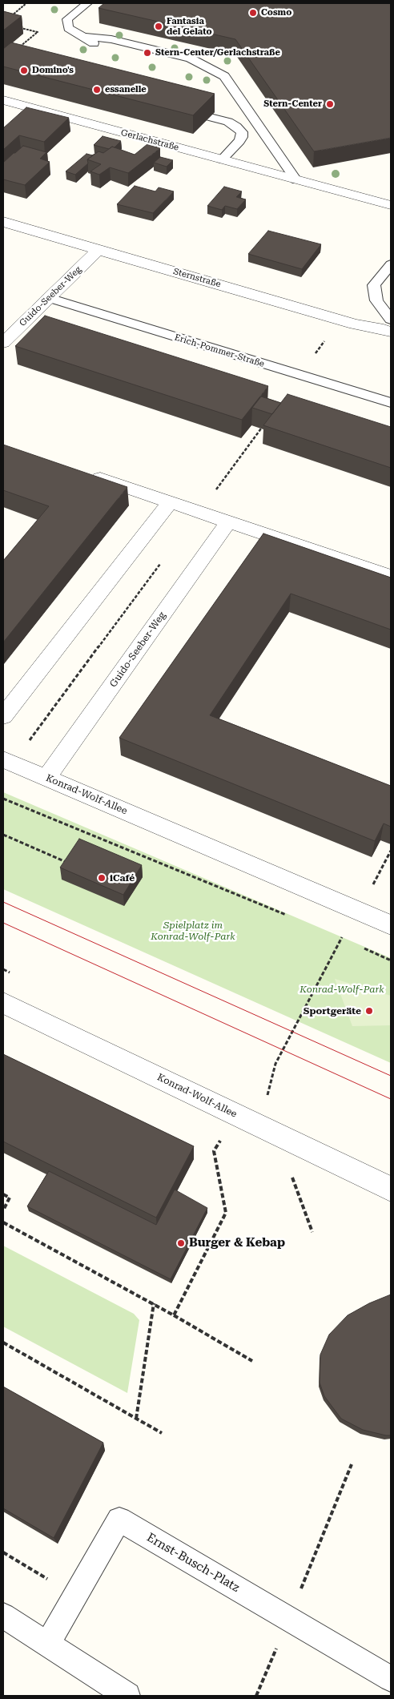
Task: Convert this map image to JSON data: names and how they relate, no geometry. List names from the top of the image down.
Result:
{
  "streets": {
    "street": [
      "Gerlachstraße",
      "Sternstraße",
      "Guido-Seeber-Weg",
      "Konrad-Wolf-Allee"
    ],
    "lane": ["Erich-Pommer-Straße", "Ernst-Busch-Platz"]
  },
  "crossings": [
    ["Sternstraße", "Guido-Seeber-Weg"],
    ["Guido-Seeber-Weg", "Erich-Pommer-Straße"],
    ["Guido-Seeber-Weg", "Konrad-Wolf-Allee"]
  ],
  "parks": ["Spielplatz im Konrad-Wolf-Park", "Konrad-Wolf-Park"],
  "places": [
    "Cosmo",
    "Fantasia del Gelato",
    "Stern-Center/Gerlachstraße",
    "Domino's",
    "essanelle",
    "Stern-Center",
    "iCafé",
    "Sportgeräte",
    "Burger & Kebap"
  ]
}
